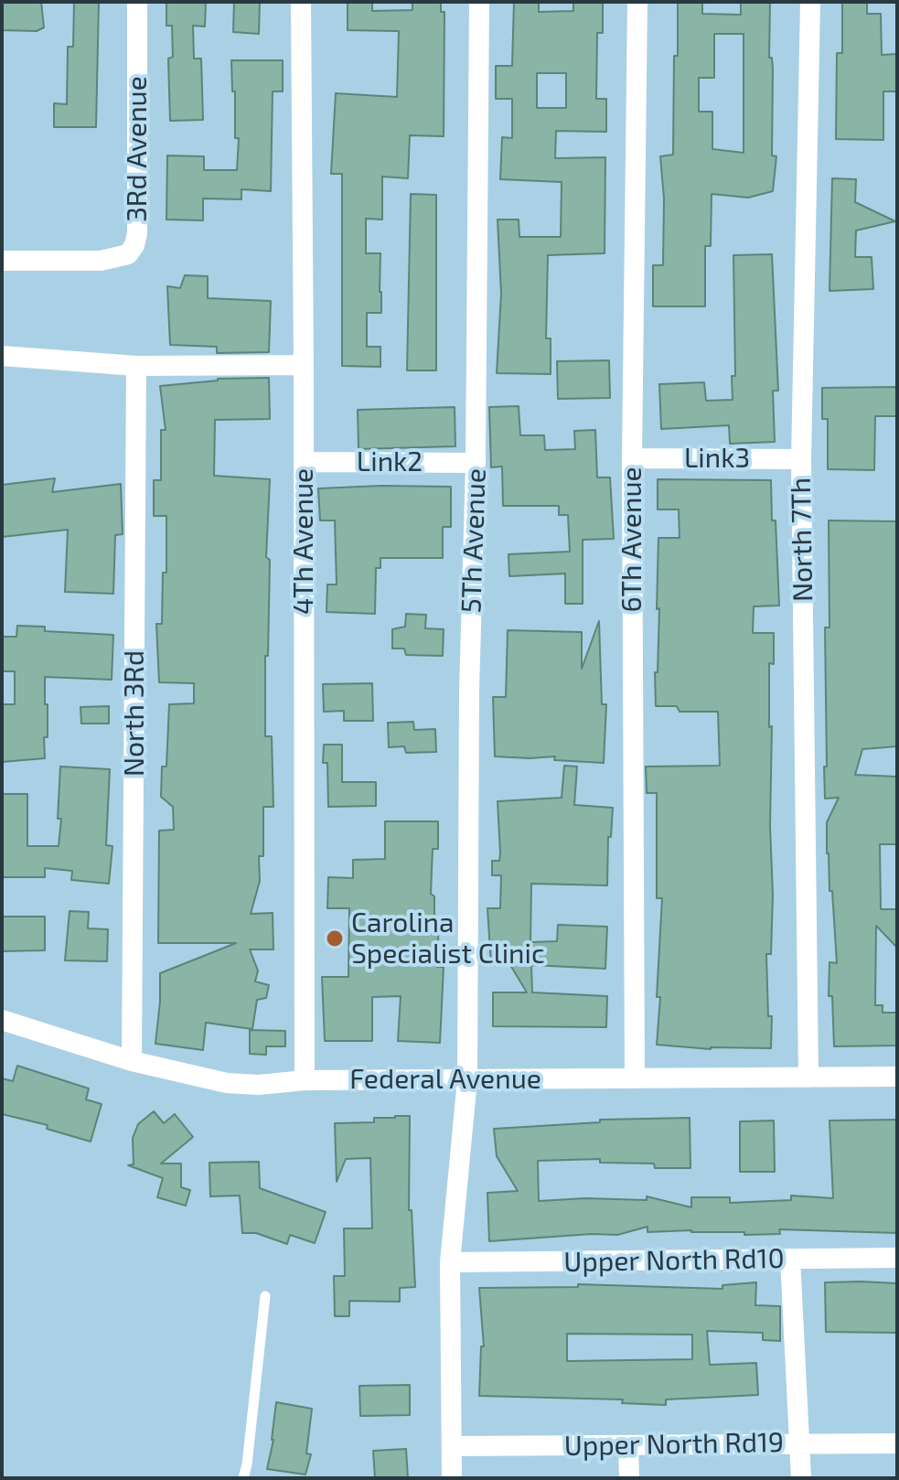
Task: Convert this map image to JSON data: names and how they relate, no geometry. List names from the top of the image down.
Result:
{
  "streets": {
    "street": [
      "3Rd Avenue",
      "Link3",
      "Link2",
      "6Th Avenue",
      "North 7Th",
      "5Th Avenue",
      "4Th Avenue",
      "North 3Rd",
      "Federal Avenue",
      "Upper North Rd10",
      "Upper North Rd19"
    ]
  },
  "crossings": [
    ["Link3", "6Th Avenue"],
    ["Link3", "North 7Th"],
    ["Link2", "5Th Avenue"],
    ["Link2", "4Th Avenue"],
    ["6Th Avenue", "Federal Avenue"],
    ["North 7Th", "Federal Avenue"],
    ["5Th Avenue", "Federal Avenue"],
    ["5Th Avenue", "Upper North Rd10"],
    ["5Th Avenue", "Upper North Rd19"],
    ["4Th Avenue", "Federal Avenue"],
    ["North 3Rd", "Federal Avenue"]
  ],
  "places": ["Carolina Specialist Clinic"]
}
